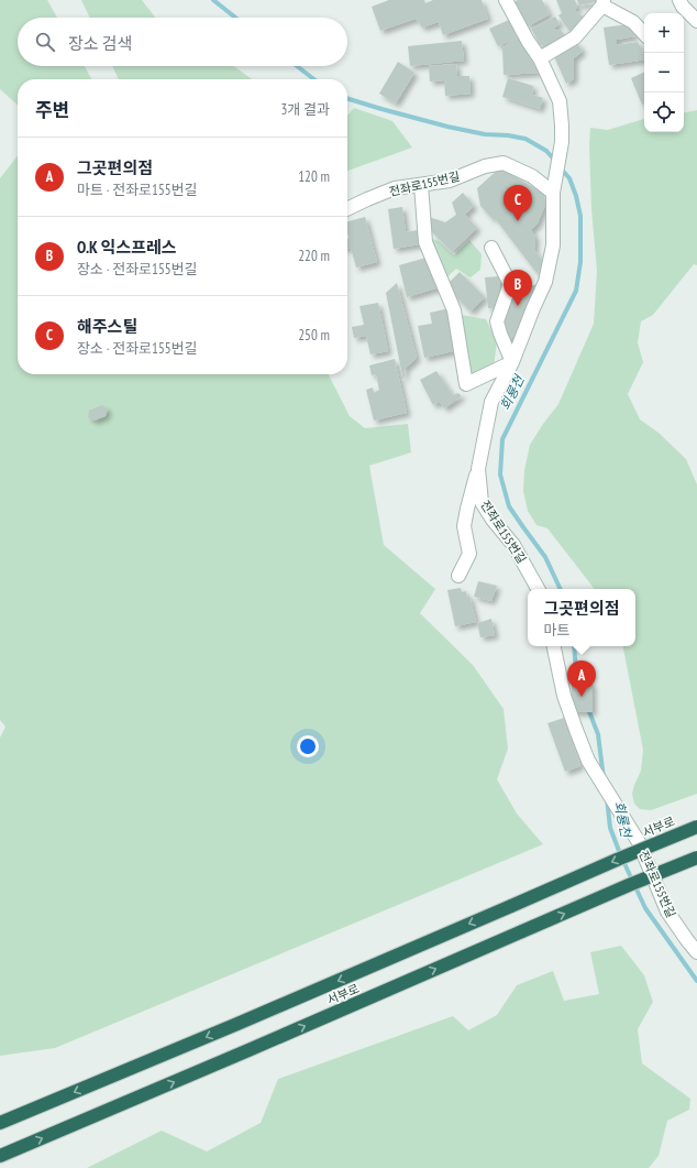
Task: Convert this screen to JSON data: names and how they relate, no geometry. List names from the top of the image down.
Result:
{
  "streets": {
    "highway": ["서부로"],
    "street": ["전좌로155번길"]
  },
  "water": ["회룡천"],
  "page": {
    "map_buttons": ["+", "−"],
    "search": "장소 검색",
    "heading": ["주변", "3개 결과"],
    "list": [
      {
        "mark": "A",
        "name": "그곳편의점",
        "note": "마트 · 전좌로155번길",
        "value": "120 m"
      },
      {
        "mark": "B",
        "name": "O.K 익스프레스",
        "note": "장소 · 전좌로155번길",
        "value": "220 m"
      },
      {
        "mark": "C",
        "name": "해주스틸",
        "note": "장소 · 전좌로155번길",
        "value": "250 m"
      }
    ],
    "pins": ["C", "B", "A"],
    "popup": ["그곳편의점", "마트"]
  }
}
